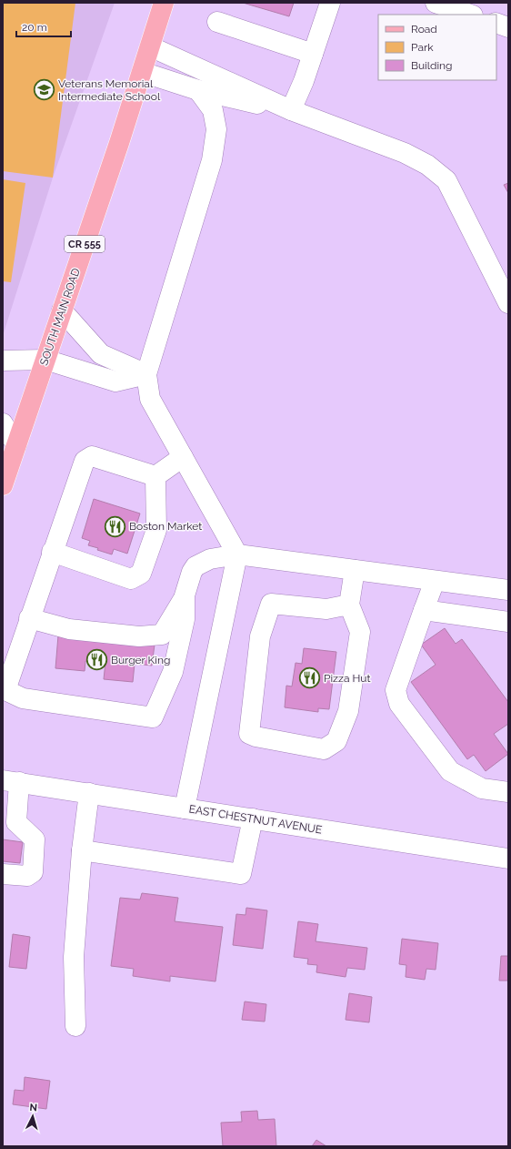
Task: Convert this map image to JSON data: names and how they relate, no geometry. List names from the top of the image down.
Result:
{
  "streets": {
    "main road": ["CR 555", "SOUTH MAIN ROAD"],
    "street": ["EAST CHESTNUT AVENUE"]
  },
  "places": {
    "school or university": ["Veterans Memorial Intermediate School"],
    "restaurant": ["Boston Market", "Burger King", "Pizza Hut"]
  },
  "legend": ["Road", "Park", "Building"],
  "scale_bar": "20 m",
  "north": "top"
}
